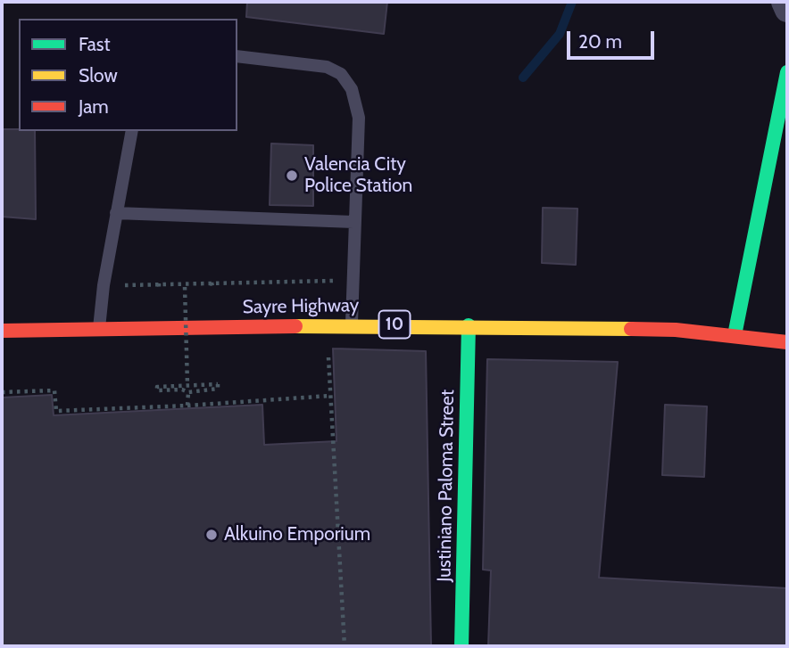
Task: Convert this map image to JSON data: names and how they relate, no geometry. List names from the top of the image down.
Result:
{
  "streets": {
    "main road": ["Sayre Highway", "10", "Justiniano Paloma Street"]
  },
  "crossings": [
    ["Sayre Highway", "Justiniano Paloma Street"]
  ],
  "places": ["Valencia City Police Station", "Alkuino Emporium"],
  "legend": ["Fast", "Slow", "Jam"],
  "scale_bar": "20 m"
}
